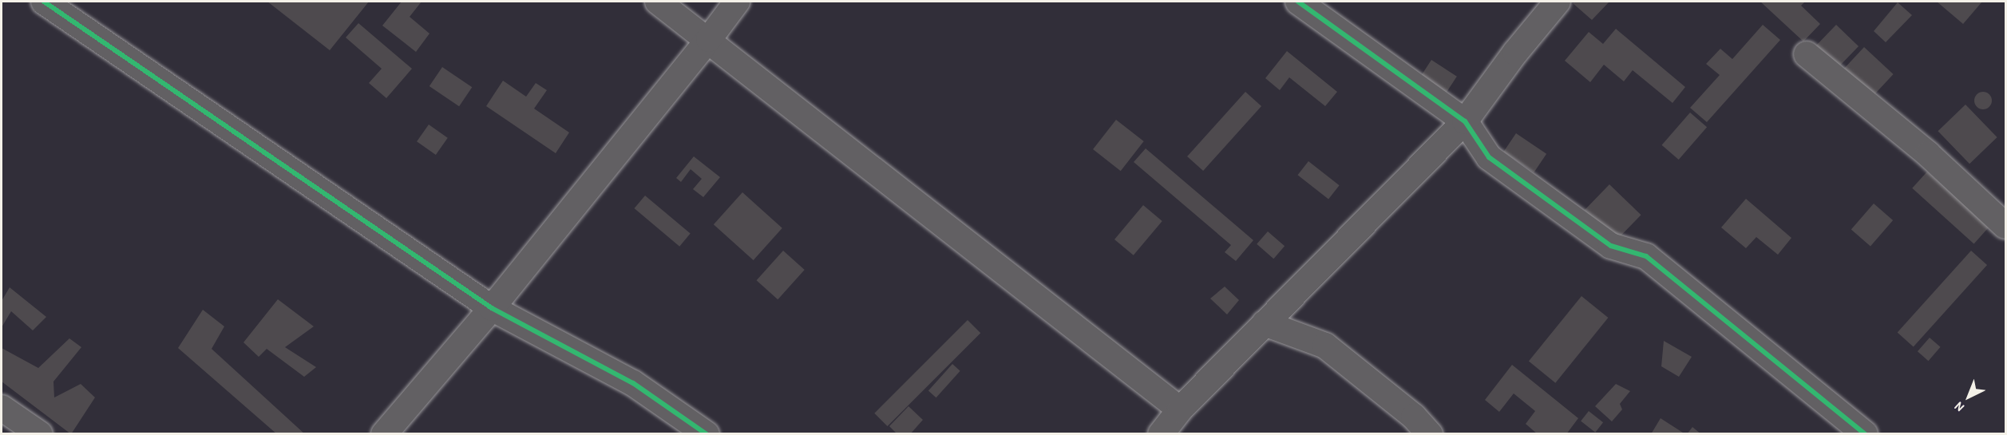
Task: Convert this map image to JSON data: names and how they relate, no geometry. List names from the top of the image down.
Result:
{
  "north": "bottom left"
}
